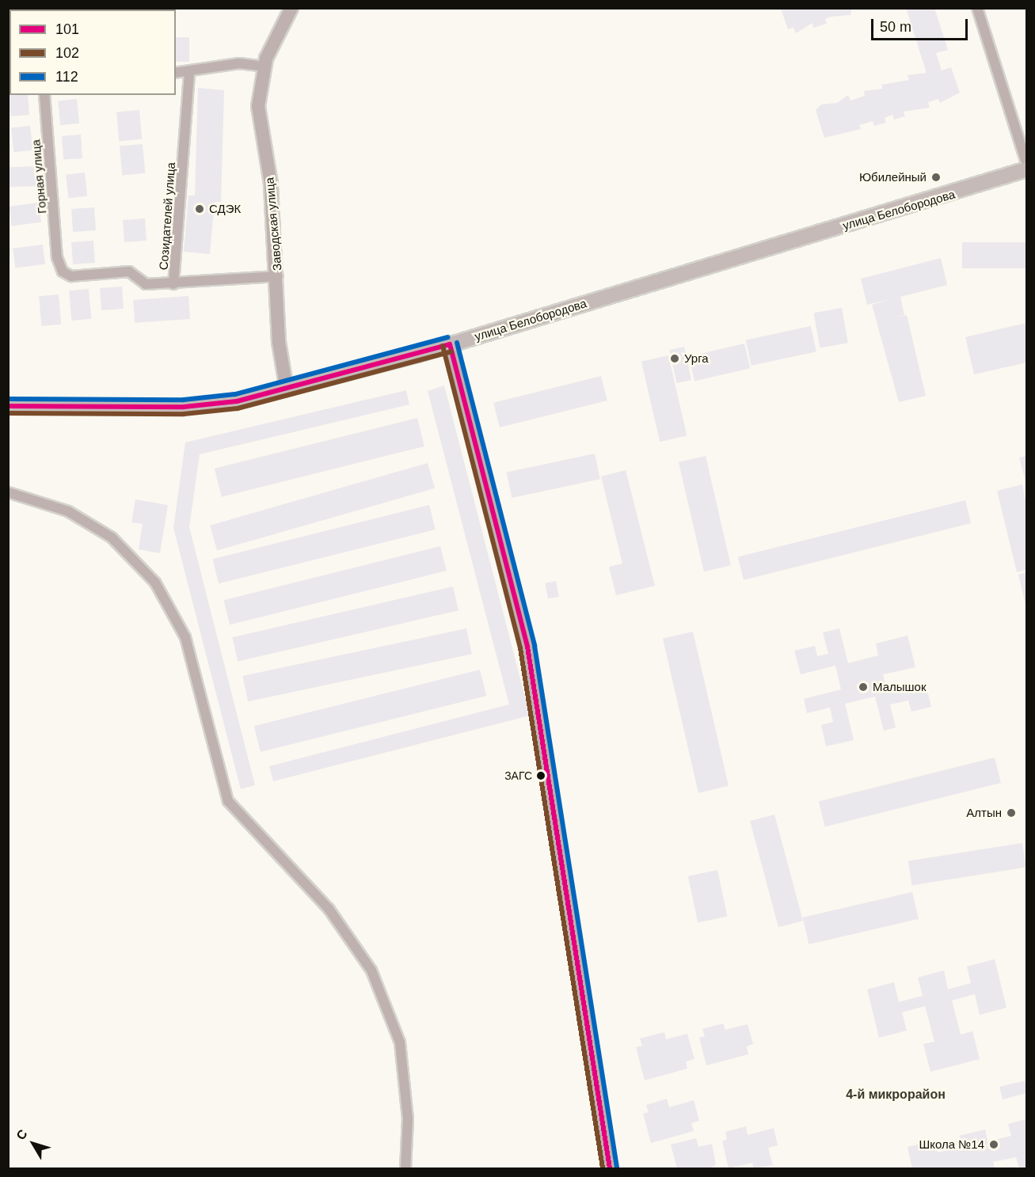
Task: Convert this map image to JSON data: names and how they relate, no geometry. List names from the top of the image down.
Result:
{
  "streets": {
    "main road": ["улица Белобородова"],
    "street": ["Горная улица", "Созидателей улица", "Заводская улица"]
  },
  "crossings": [
    ["Горная улица", "Созидателей улица"],
    ["улица Белобородова", "Заводская улица"],
    ["Созидателей улица", "Заводская улица"]
  ],
  "districts": ["4-й микрорайон"],
  "places": [
    "Юбилейный",
    "СДЭК",
    "Урга",
    "Малышок",
    "ЗАГС",
    "Алтын",
    "Школа №14"
  ],
  "lines": ["transit line 112", "transit line 101", "transit line 102"],
  "legend": ["101", "102", "112"],
  "scale_bar": "50 m",
  "north": "top left"
}
